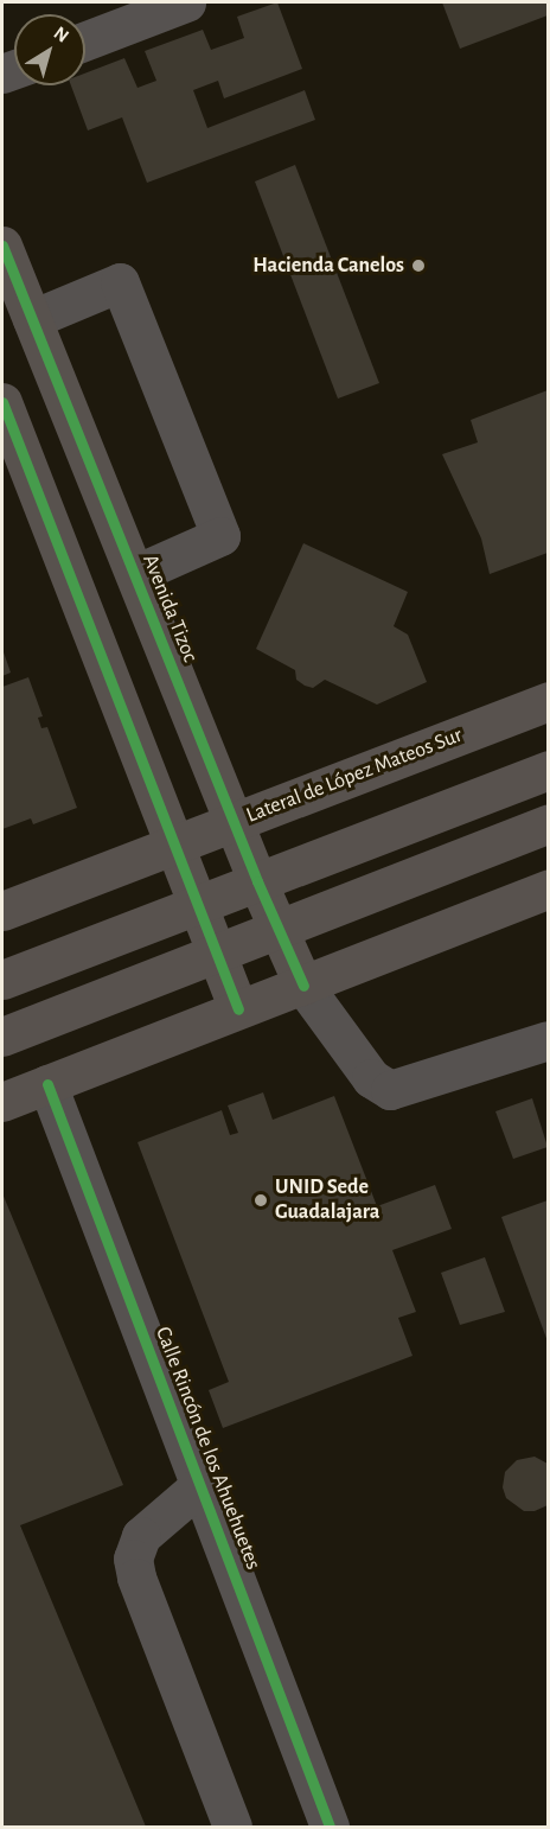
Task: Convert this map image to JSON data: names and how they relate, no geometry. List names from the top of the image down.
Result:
{
  "streets": {
    "main road": ["Avenida Tizoc", "Lateral de López Mateos Sur"],
    "street": ["Calle Rincón de los Ahuehuetes"]
  },
  "crossings": [
    ["Avenida Tizoc", "Lateral de López Mateos Sur"]
  ],
  "places": ["Hacienda Canelos", "UNID Sede Guadalajara"],
  "north": "top right"
}
